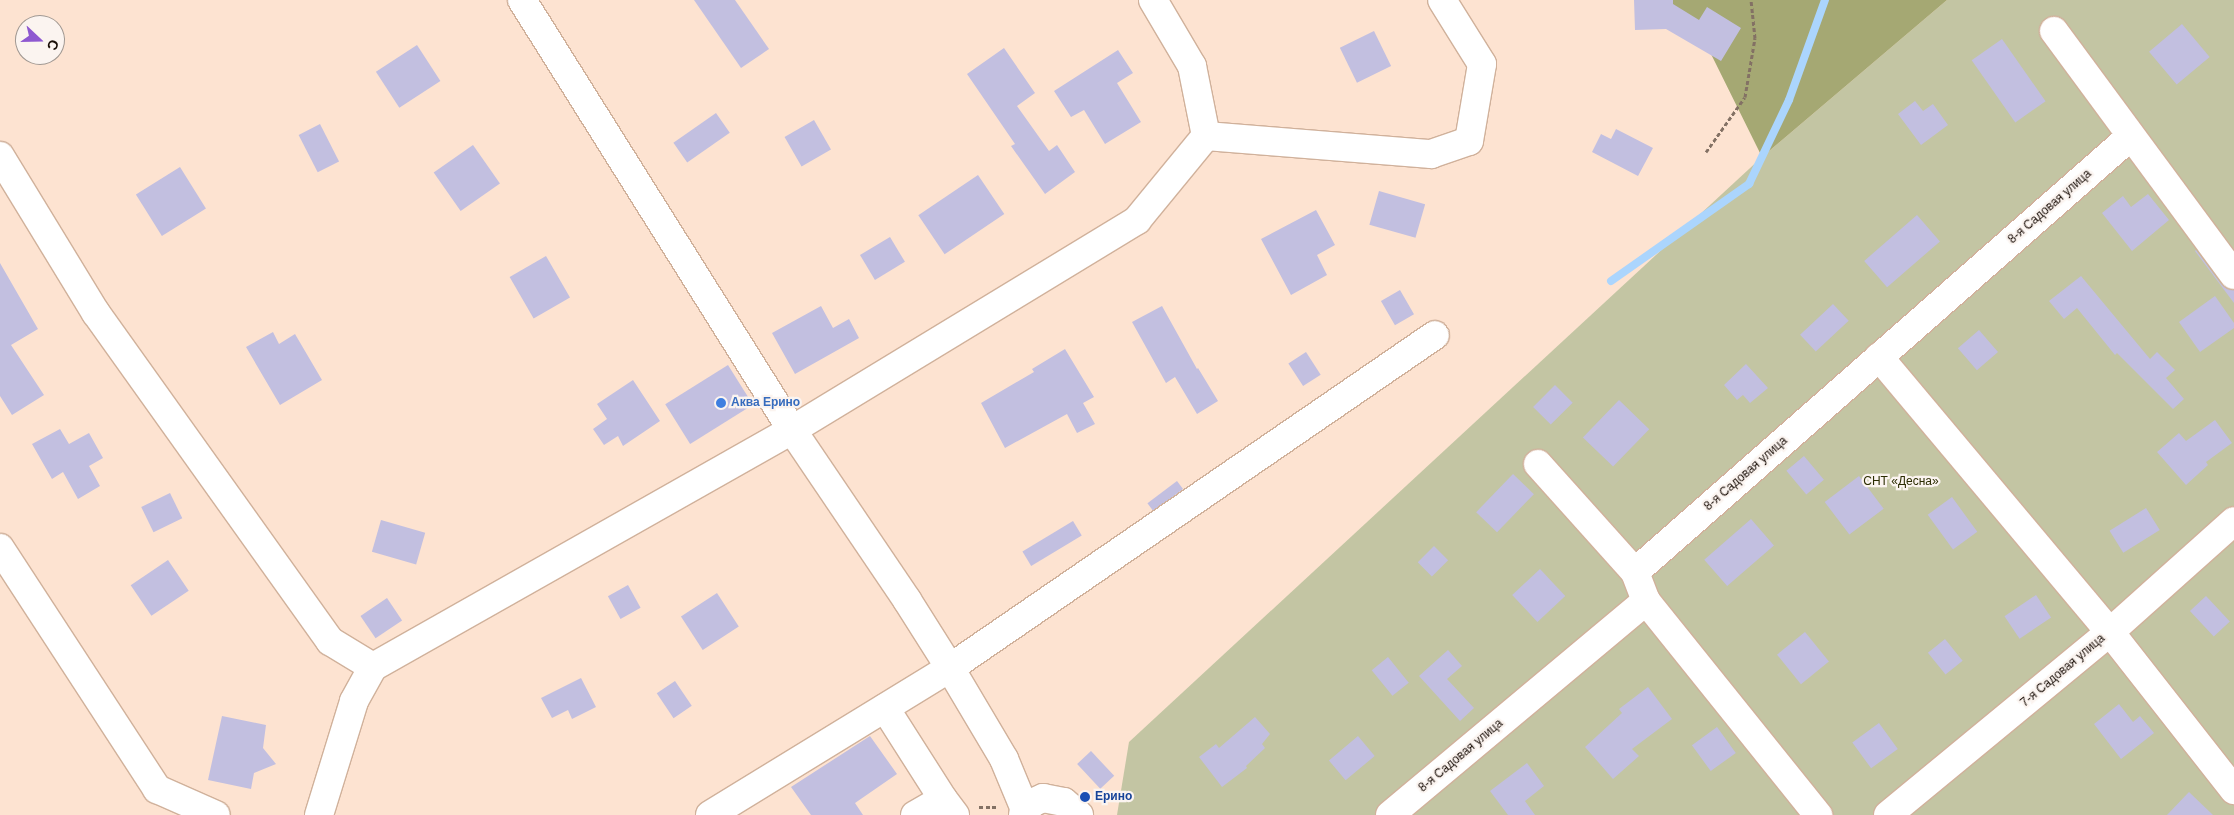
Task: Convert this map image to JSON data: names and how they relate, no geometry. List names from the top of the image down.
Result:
{
  "streets": {
    "street": ["8-я Садовая улица", "7-я Садовая улица"]
  },
  "parks": ["СНТ «Десна»"],
  "places": ["Аква Ерино", "Ерино"],
  "north": "right"
}
